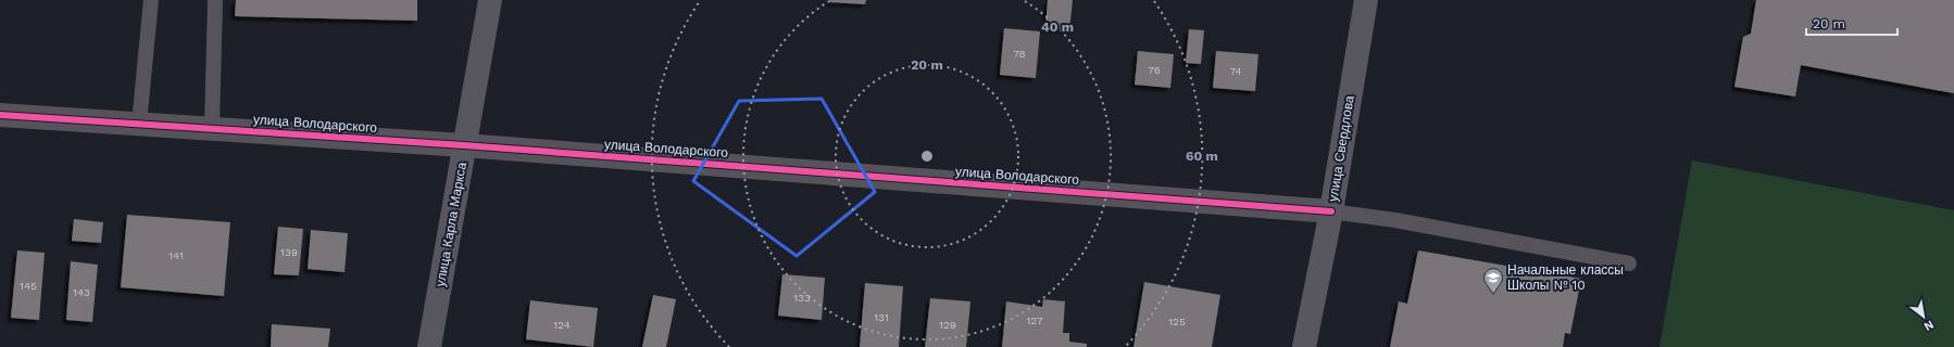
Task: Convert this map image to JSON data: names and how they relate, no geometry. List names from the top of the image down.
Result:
{
  "streets": {
    "street": ["улица Володарского", "улица Свердлова", "улица Карла Маркса"]
  },
  "crossings": [
    ["улица Володарского", "улица Свердлова"],
    ["улица Володарского", "улица Карла Маркса"]
  ],
  "places": {
    "school or university": ["Начальные классы Школы № 10"]
  },
  "house_numbers": [
    "78",
    "76",
    "74",
    "139",
    "141",
    "145",
    "143",
    "133",
    "131",
    "127",
    "125",
    "124",
    "129"
  ],
  "scale_bar": "20 m",
  "north": "bottom right",
  "rings": ["40 m", "20 m", "60 m"]
}
